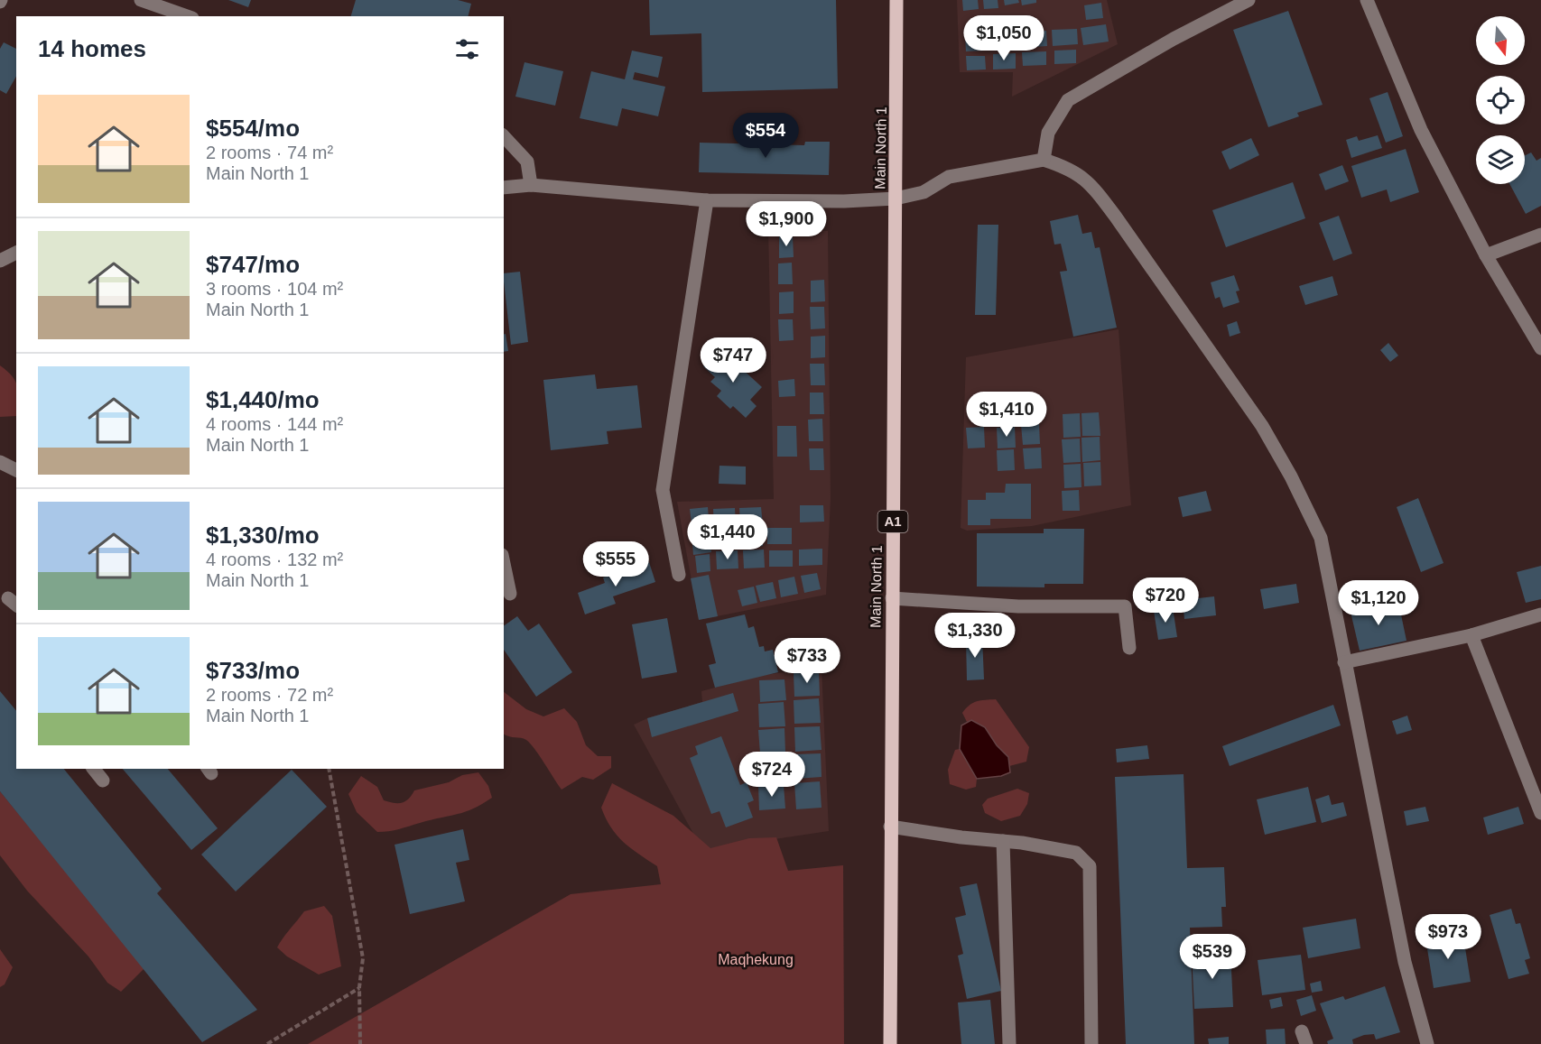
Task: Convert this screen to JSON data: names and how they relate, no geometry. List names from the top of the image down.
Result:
{
  "streets": {
    "main road": ["Main North 1", "A1"]
  },
  "parks": ["Maqhekung"],
  "north": "bottom",
  "page": {
    "price": [
      "$1,050",
      "$554",
      "$1,900",
      "$747",
      "$1,410",
      "$1,440",
      "$555",
      "$720",
      "$1,120",
      "$1,330",
      "$733",
      "$724",
      "$973",
      "$539"
    ],
    "heading": "14 homes",
    "list": [
      {
        "name": "$554/mo",
        "note": "2 rooms · 74 m² · Main North 1"
      },
      {
        "name": "$747/mo",
        "note": "3 rooms · 104 m² · Main North 1"
      },
      {
        "name": "$1,440/mo",
        "note": "4 rooms · 144 m² · Main North 1"
      },
      {
        "name": "$1,330/mo",
        "note": "4 rooms · 132 m² · Main North 1"
      },
      {
        "name": "$733/mo",
        "note": "2 rooms · 72 m² · Main North 1"
      }
    ]
  }
}
